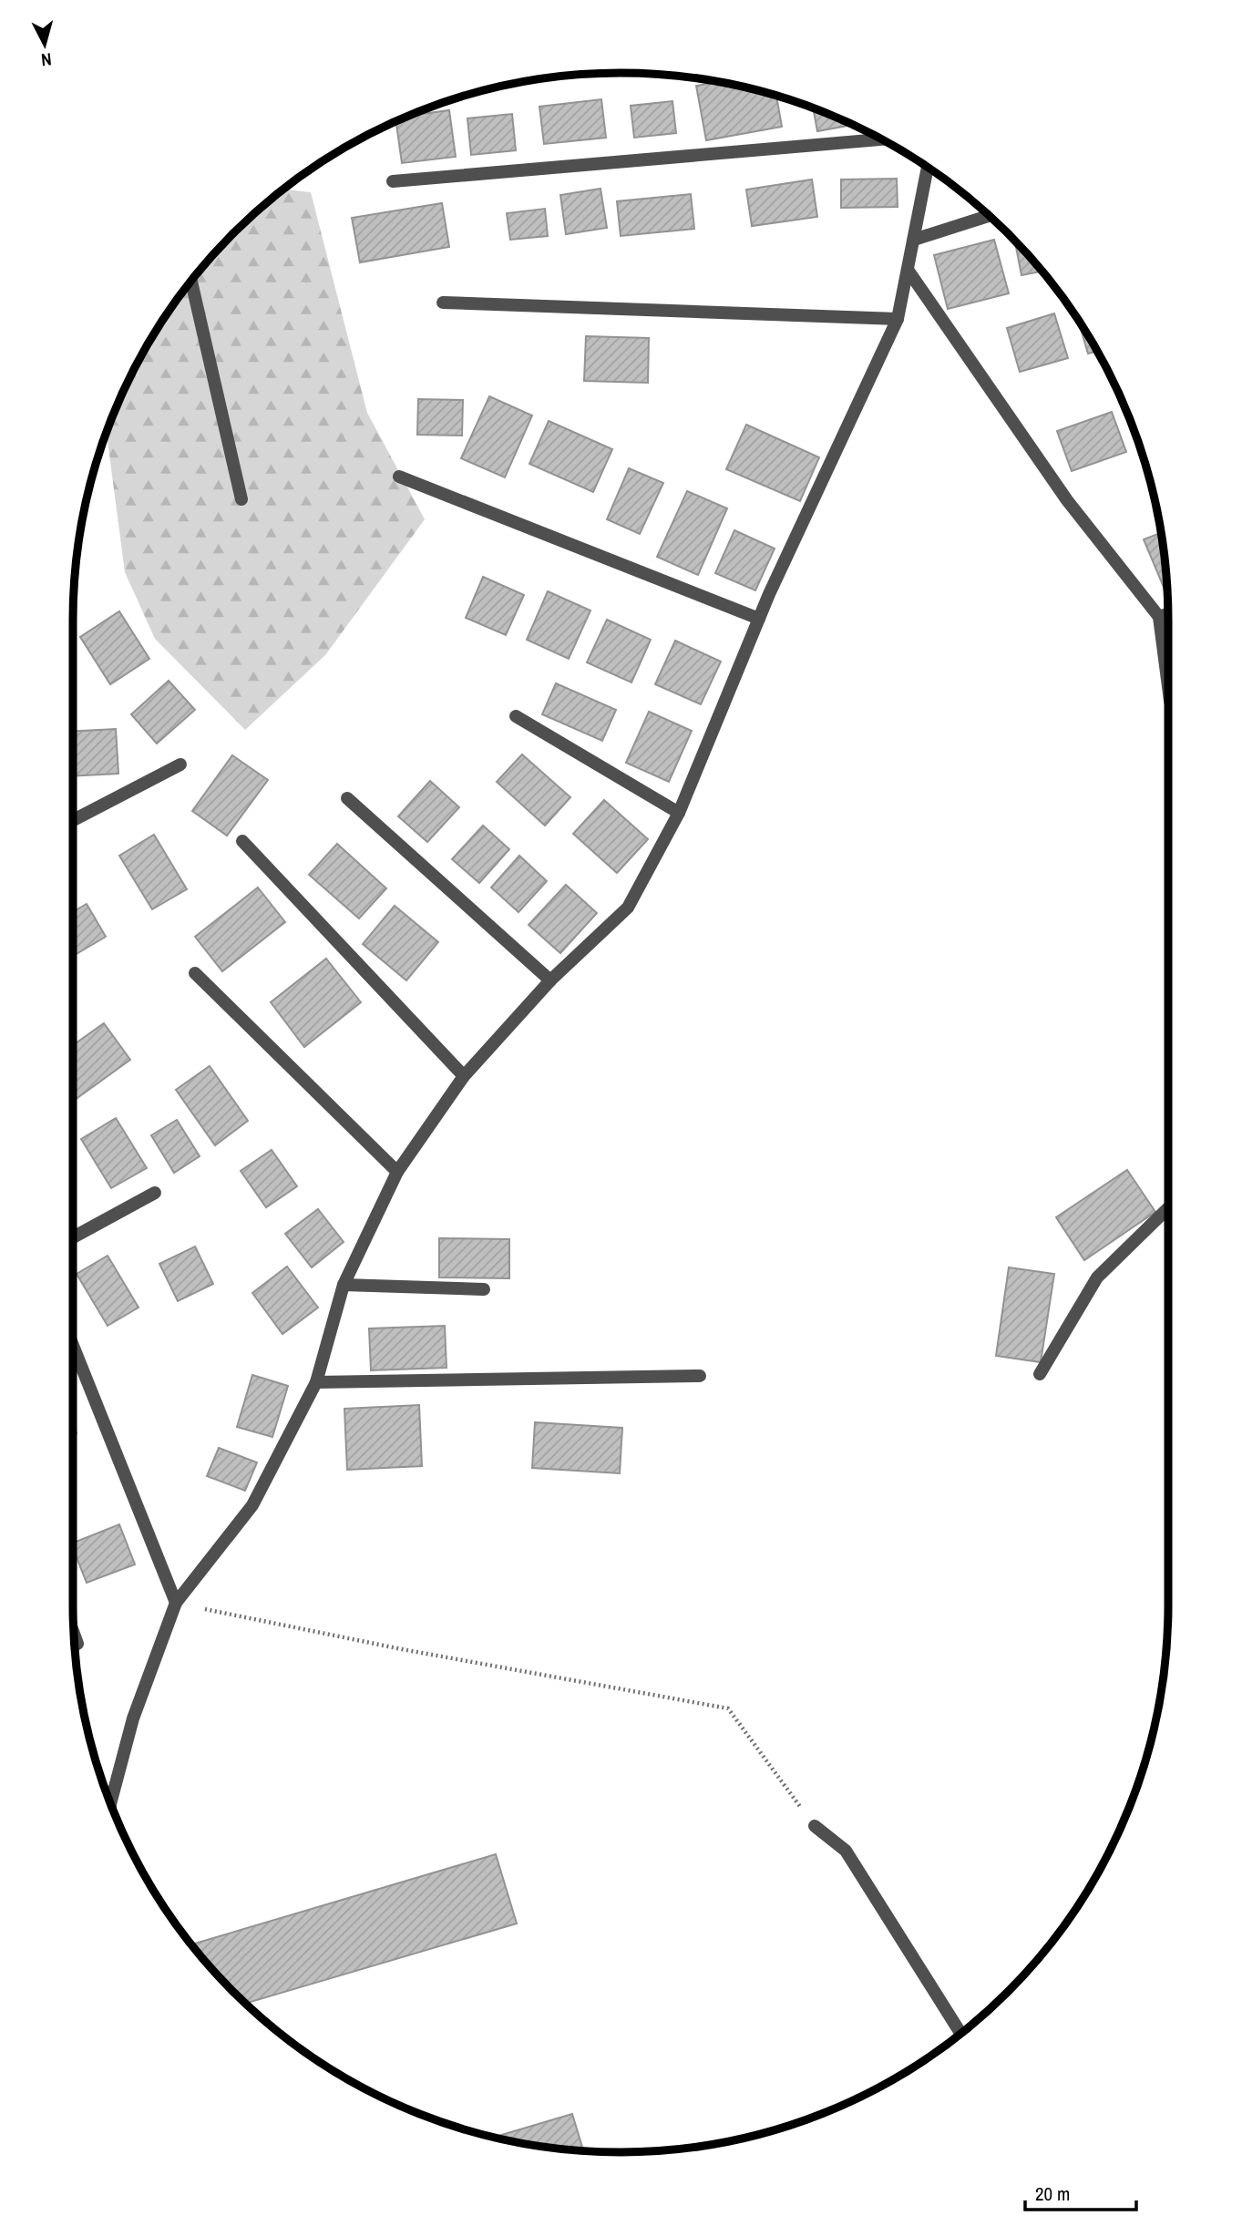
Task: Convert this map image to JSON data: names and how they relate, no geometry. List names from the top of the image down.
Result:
{
  "scale_bar": "20 m",
  "north": "bottom"
}
